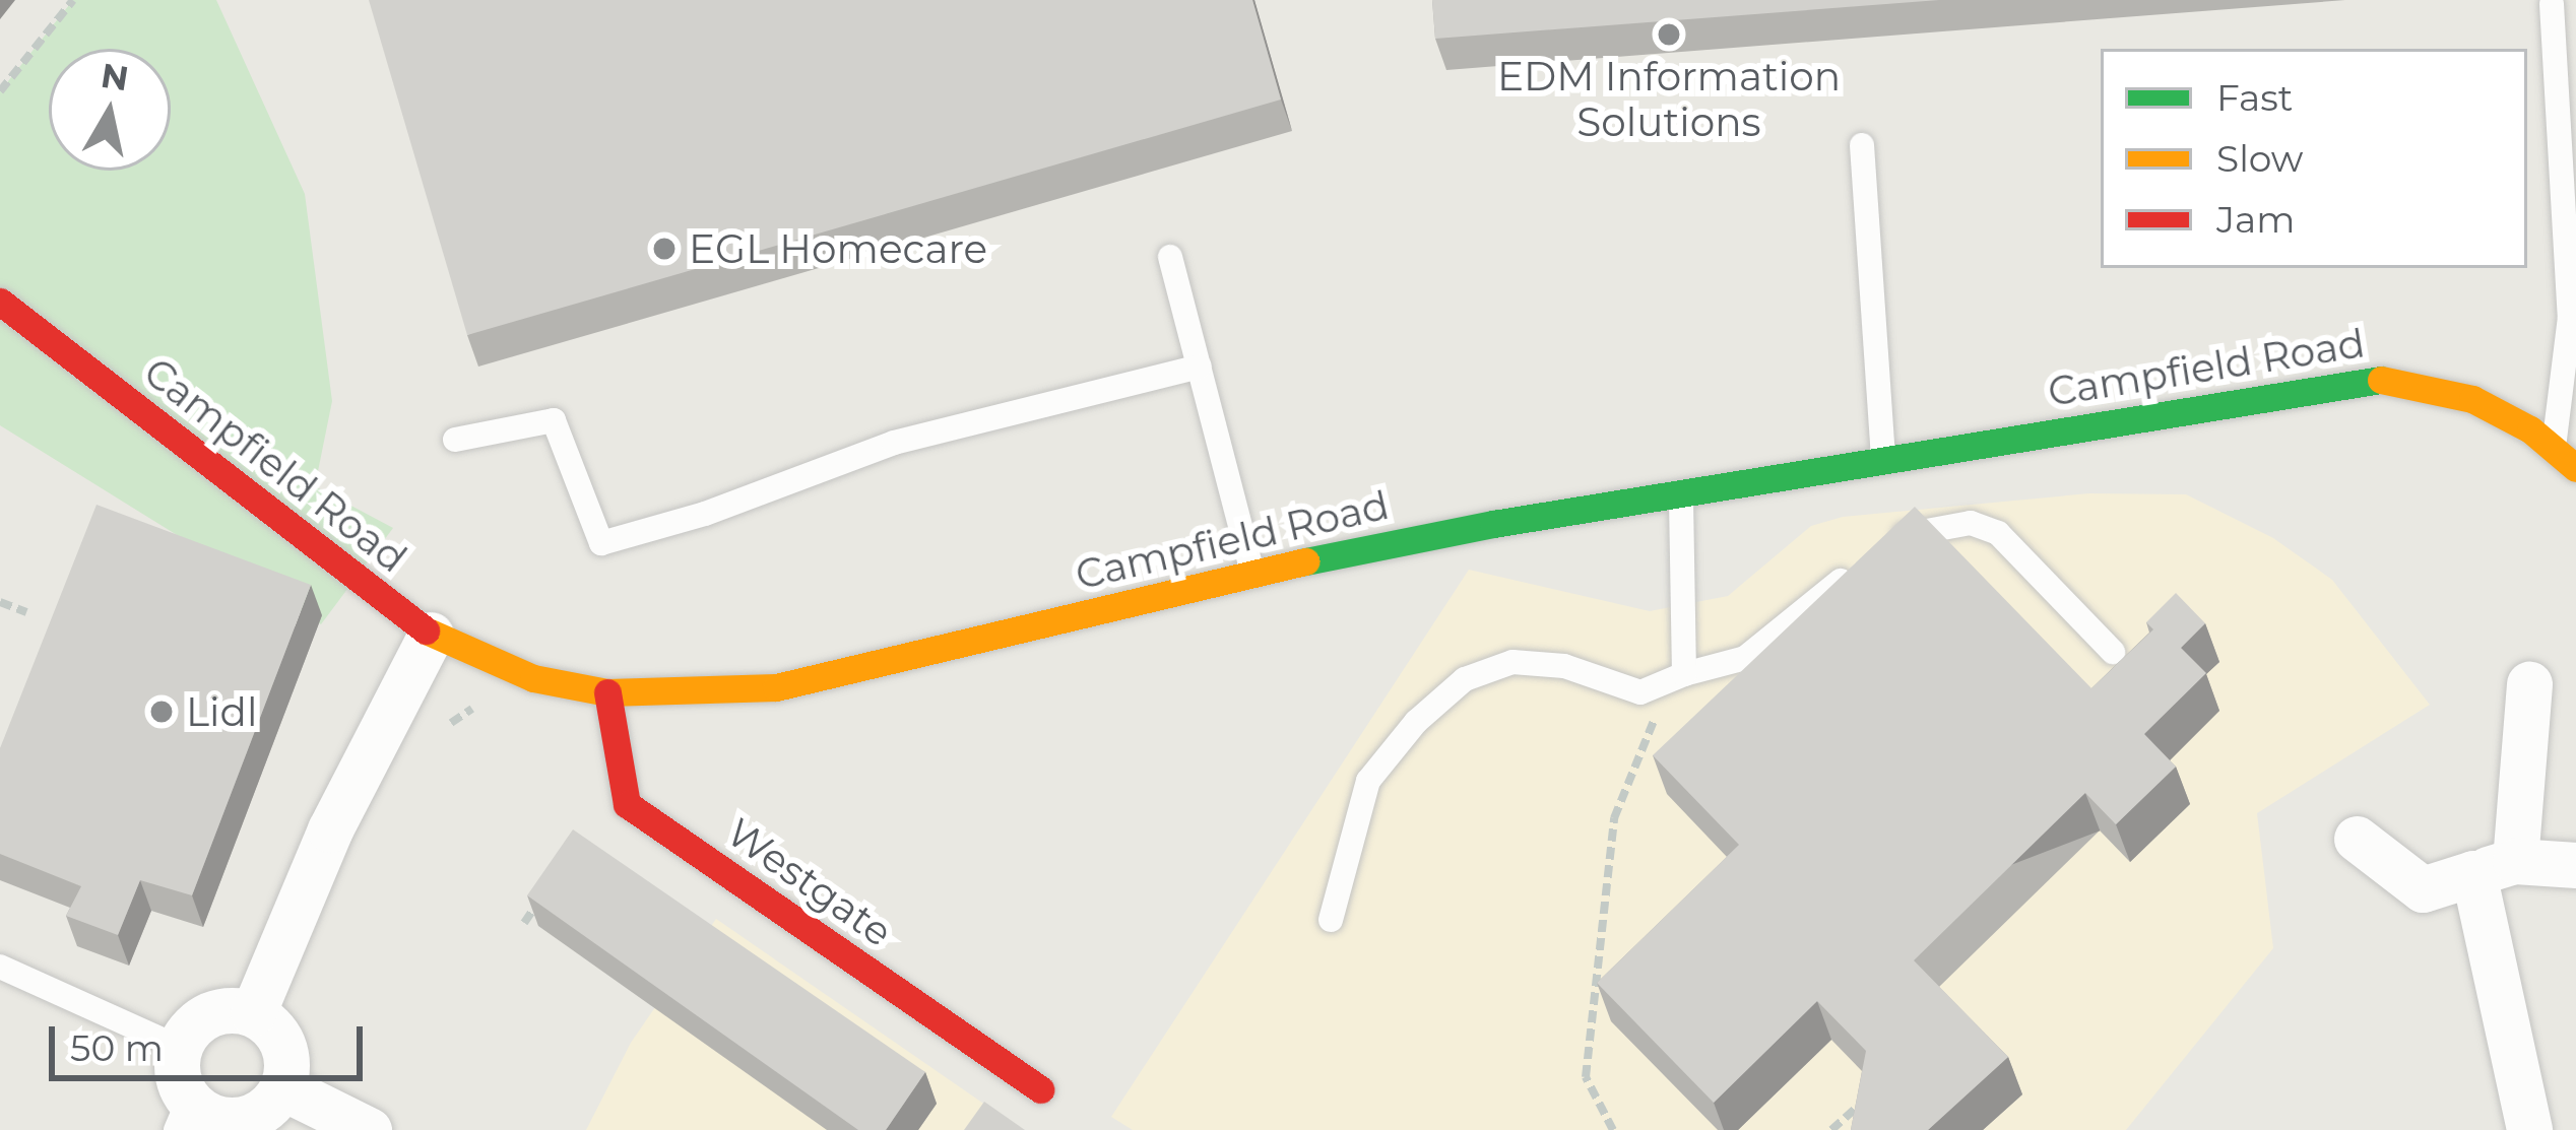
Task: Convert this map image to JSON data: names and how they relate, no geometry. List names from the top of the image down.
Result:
{
  "streets": {
    "street": ["Campfield Road", "Westgate"]
  },
  "crossings": [
    ["Campfield Road", "Westgate"]
  ],
  "places": ["EDM Information Solutions", "EGL Homecare", "Lidl"],
  "legend": ["Fast", "Slow", "Jam"],
  "scale_bar": "50 m",
  "north": "top"
}
